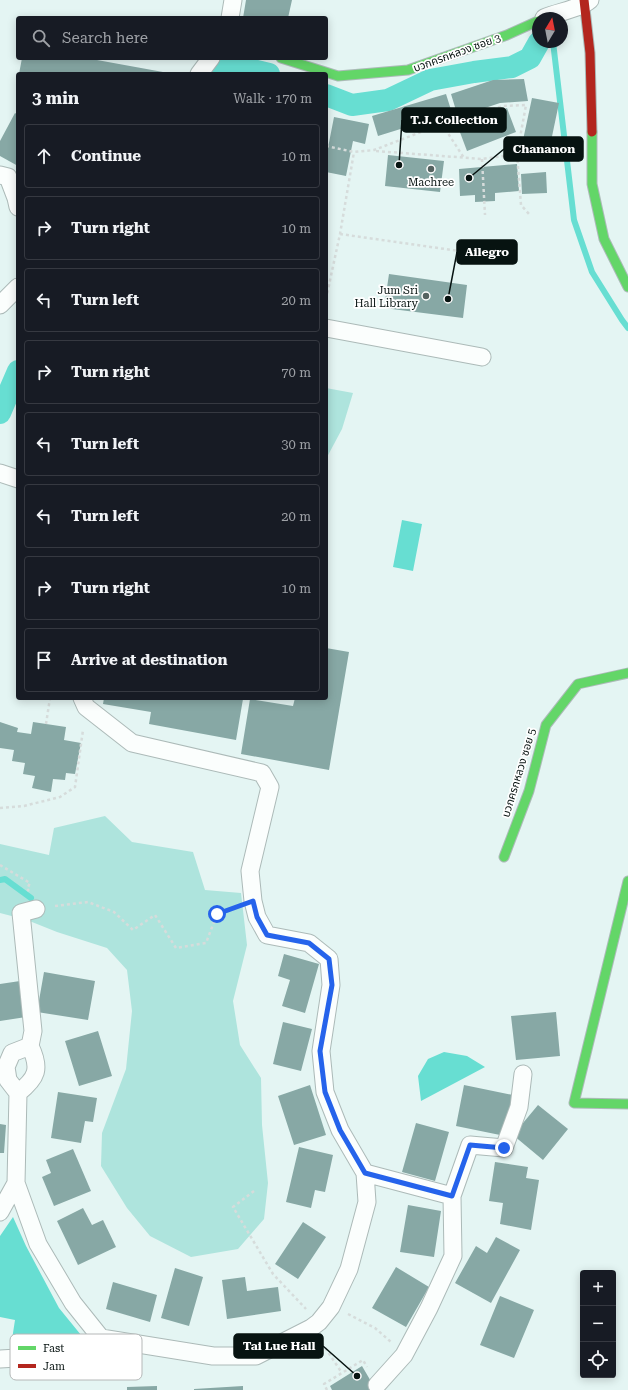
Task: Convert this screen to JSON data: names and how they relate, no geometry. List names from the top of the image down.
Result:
{
  "streets": {
    "street": ["บวกครกหลวง ซอย 3", "บวกครกหลวง ซอย 5"]
  },
  "places": [
    "T.J. Collection",
    "Machree",
    "Chananon",
    "Jum Sri Hall Library",
    "Ailegro",
    "Tai Lue Hall"
  ],
  "legend": ["Fast", "Jam"],
  "north": "top",
  "page": {
    "search": "Search here",
    "heading": ["3 min", "Walk · 170 m"],
    "list": [
      ["Continue", "10 m"],
      ["Turn right", "10 m"],
      ["Turn left", "20 m"],
      ["Turn right", "70 m"],
      ["Turn left", "30 m"],
      ["Turn left", "20 m"],
      ["Turn right", "10 m"],
      "Arrive at destination"
    ],
    "map_buttons": ["+", "−"]
  }
}
